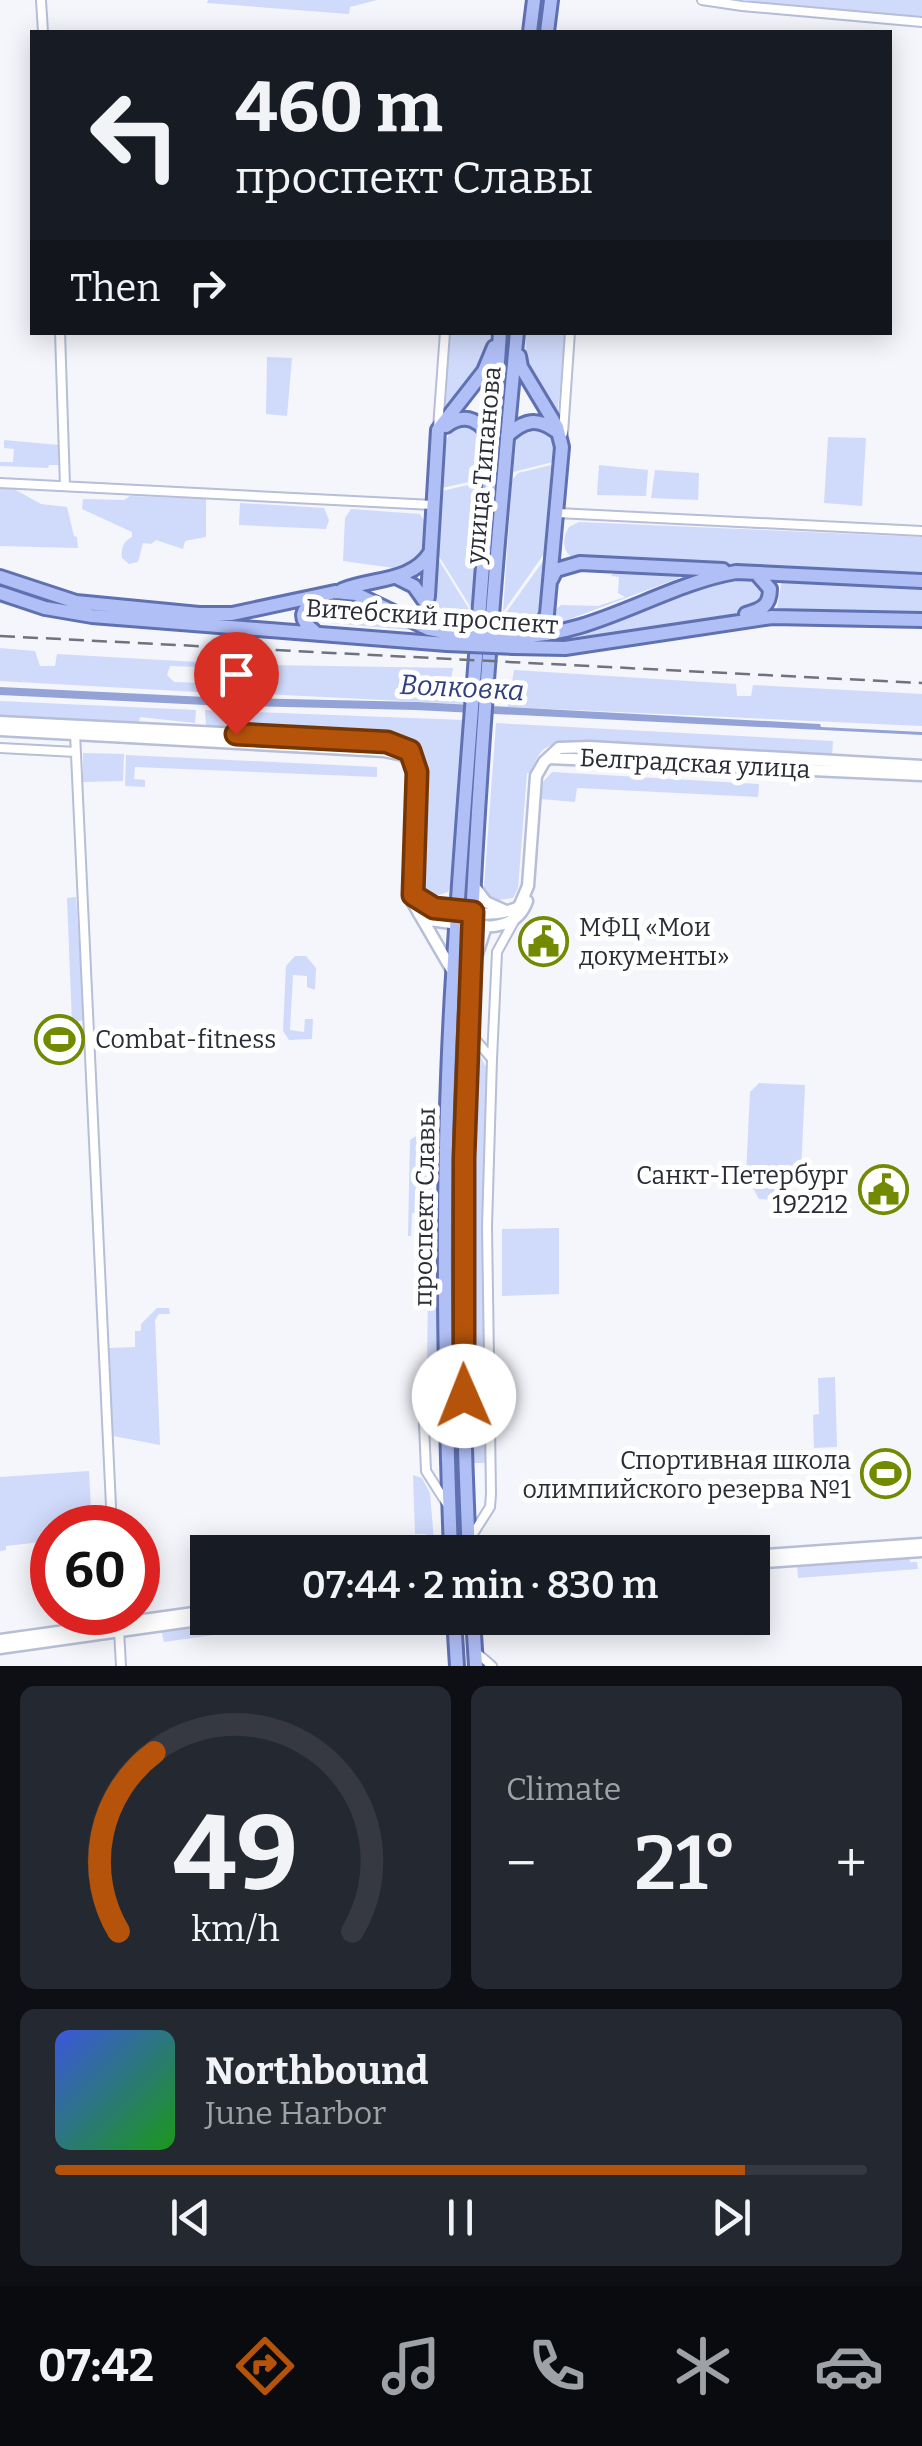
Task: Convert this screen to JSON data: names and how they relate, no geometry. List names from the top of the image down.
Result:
{
  "streets": {
    "main road": ["улица Типанова", "Витебский проспект", "проспект Славы"],
    "street": ["Белградская улица"]
  },
  "crossings": [
    ["улица Типанова", "проспект Славы"]
  ],
  "water": ["Волковка"],
  "places": {
    "public building": ["МФЦ «Мои документы»", "Санкт-Петербург 192212"],
    "sports": ["Combat-fitness", "Спортивная школа олимпийского резерва №1"]
  },
  "page": {
    "turn": ["460 m", "проспект Славы"],
    "then": "Then",
    "limit": "60",
    "trip": "07:44 · 2 min · 830 m",
    "tile": "Climate",
    "heat": ["−", "21°", "+"],
    "song": ["Northbound", "June Harbor"],
    "tabs": "07:42",
    "gauge": ["49", "km/h"]
  }
}
